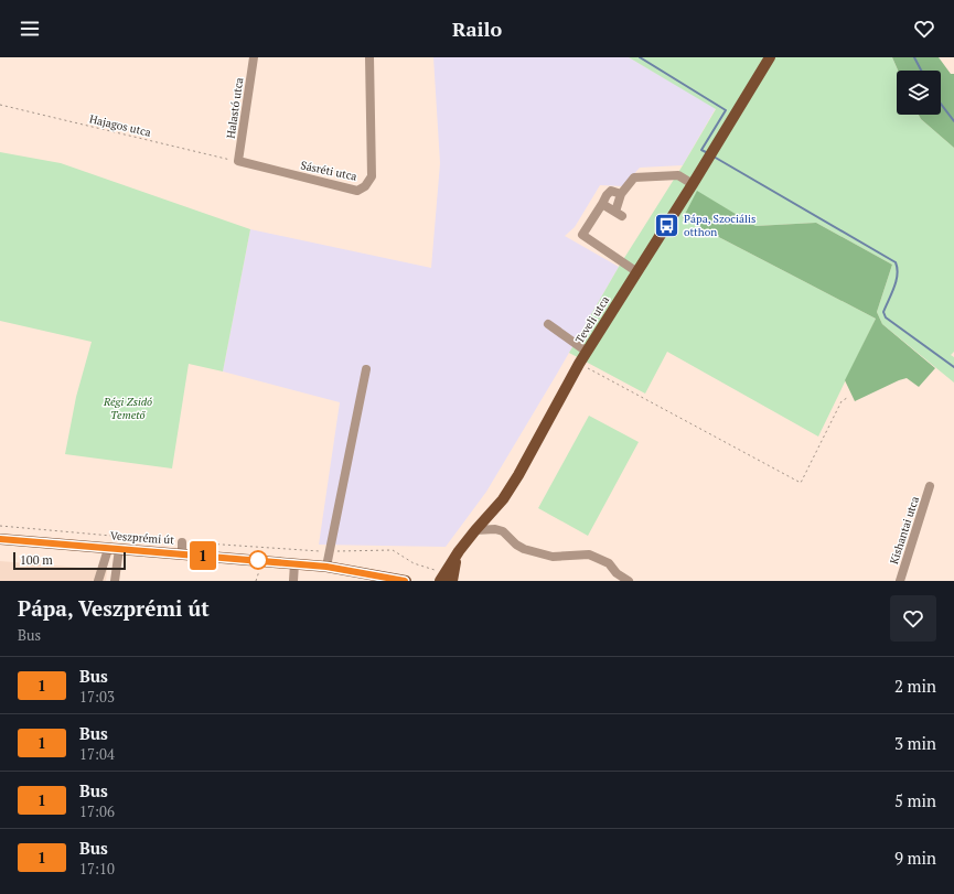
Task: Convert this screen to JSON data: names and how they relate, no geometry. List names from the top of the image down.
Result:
{
  "streets": {
    "main road": ["Teveli utca", "Veszprémi út"],
    "street": ["Halastó utca", "Sásréti utca", "Kishantai utca"],
    "path": ["Hajagos utca"]
  },
  "crossings": [
    ["Halastó utca", "Hajagos utca"],
    ["Halastó utca", "Sásréti utca"],
    ["Hajagos utca", "Sásréti utca"]
  ],
  "parks": ["Régi Zsidó Temető"],
  "places": {
    "bus stop": ["Pápa, Szociális otthon"]
  },
  "lines": ["bus line 1"],
  "scale_bar": "100 m",
  "page": {
    "header": "Railo",
    "on_map": "1",
    "scale": "100 m",
    "heading": ["Pápa, Veszprémi út", "Bus"],
    "list": [
      {
        "mark": "1",
        "name": "Bus",
        "note": "17:03",
        "value": "2 min"
      },
      {
        "mark": "1",
        "name": "Bus",
        "note": "17:04",
        "value": "3 min"
      },
      {
        "mark": "1",
        "name": "Bus",
        "note": "17:06",
        "value": "5 min"
      },
      {
        "mark": "1",
        "name": "Bus",
        "note": "17:10",
        "value": "9 min"
      }
    ]
  }
}
